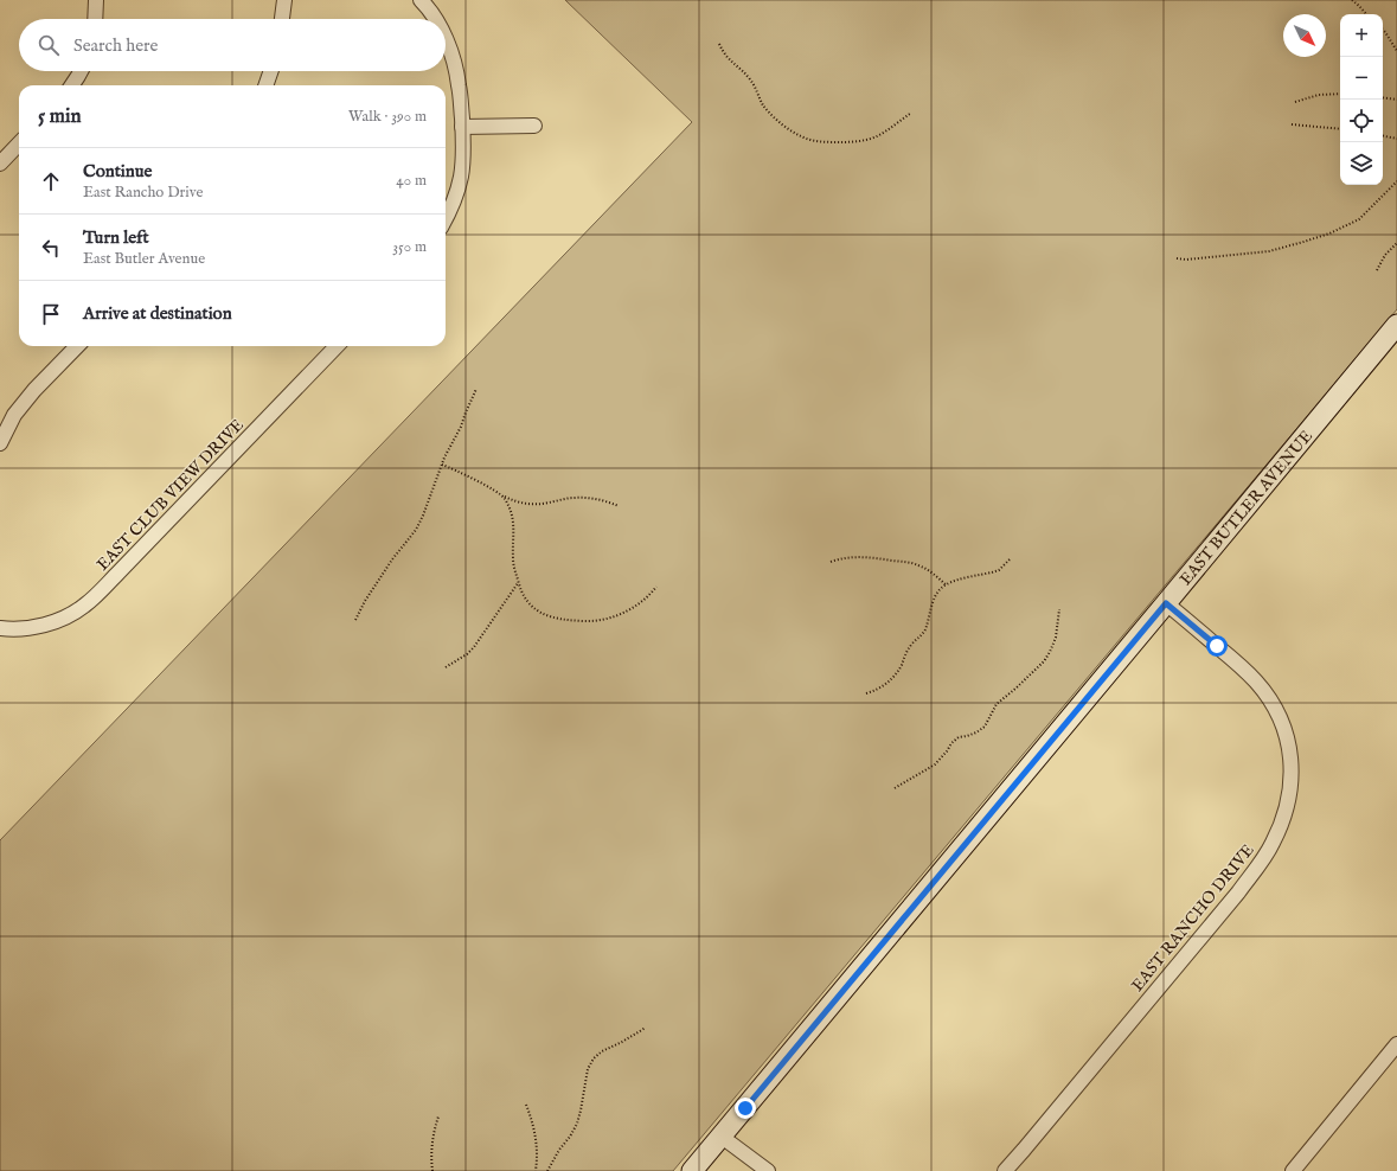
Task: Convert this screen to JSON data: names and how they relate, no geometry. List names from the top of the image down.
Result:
{
  "streets": {
    "street": ["EAST CLUB VIEW DRIVE", "EAST BUTLER AVENUE", "EAST RANCHO DRIVE"]
  },
  "crossings": [
    ["EAST BUTLER AVENUE", "EAST RANCHO DRIVE"]
  ],
  "north": "bottom right",
  "page": {
    "map_buttons": ["+", "−"],
    "search": "Search here",
    "heading": ["5 min", "Walk · 390 m"],
    "list": [
      ["Continue", "East Rancho Drive", "40 m"],
      ["Turn left", "East Butler Avenue", "350 m"],
      "Arrive at destination"
    ]
  }
}
